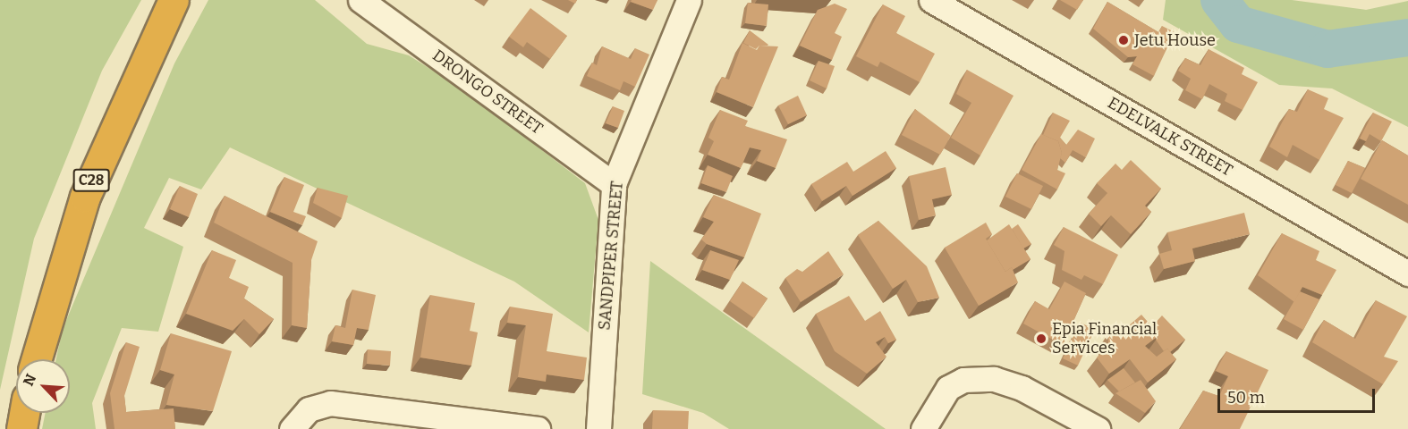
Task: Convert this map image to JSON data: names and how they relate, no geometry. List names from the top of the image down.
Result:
{
  "streets": {
    "highway": ["C28"],
    "street": ["DRONGO STREET", "EDELVALK STREET", "SANDPIPER STREET"]
  },
  "crossings": [
    ["DRONGO STREET", "SANDPIPER STREET"]
  ],
  "places": ["Jetu House", "Epia Financial Services"],
  "scale_bar": "50 m",
  "north": "top left"
}
